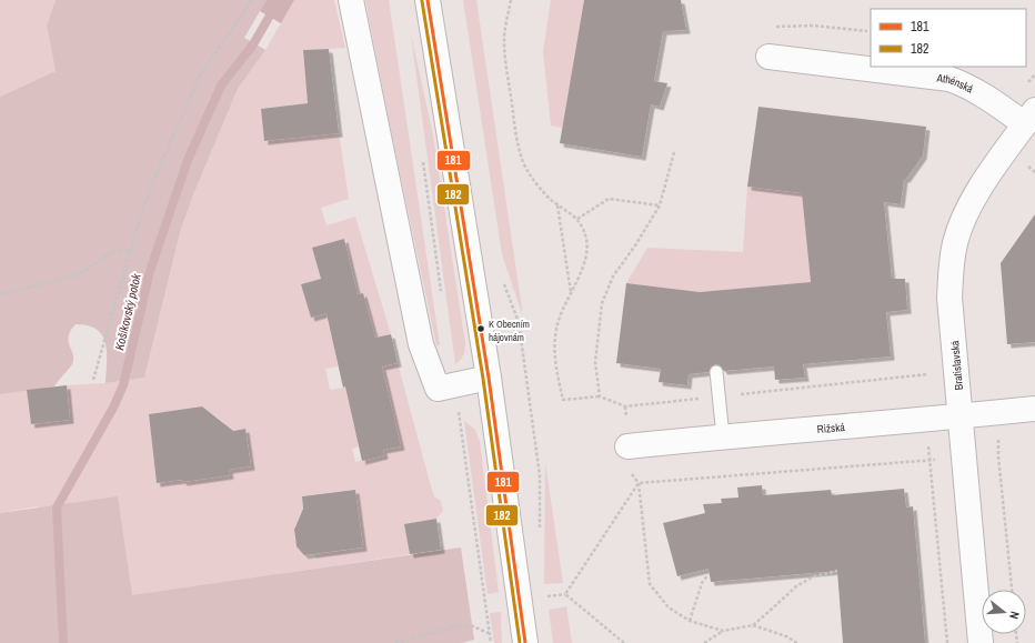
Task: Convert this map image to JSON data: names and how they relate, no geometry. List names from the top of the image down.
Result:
{
  "streets": {
    "street": ["Athénská", "Bratislavská", "Rižská"]
  },
  "crossings": [
    ["Athénská", "Bratislavská"],
    ["Bratislavská", "Rižská"]
  ],
  "water": ["Košíkovský potok"],
  "places": ["K Obecním hájovnám"],
  "lines": ["transit line 181", "transit line 182"],
  "legend": ["181", "182"],
  "north": "right"
}
